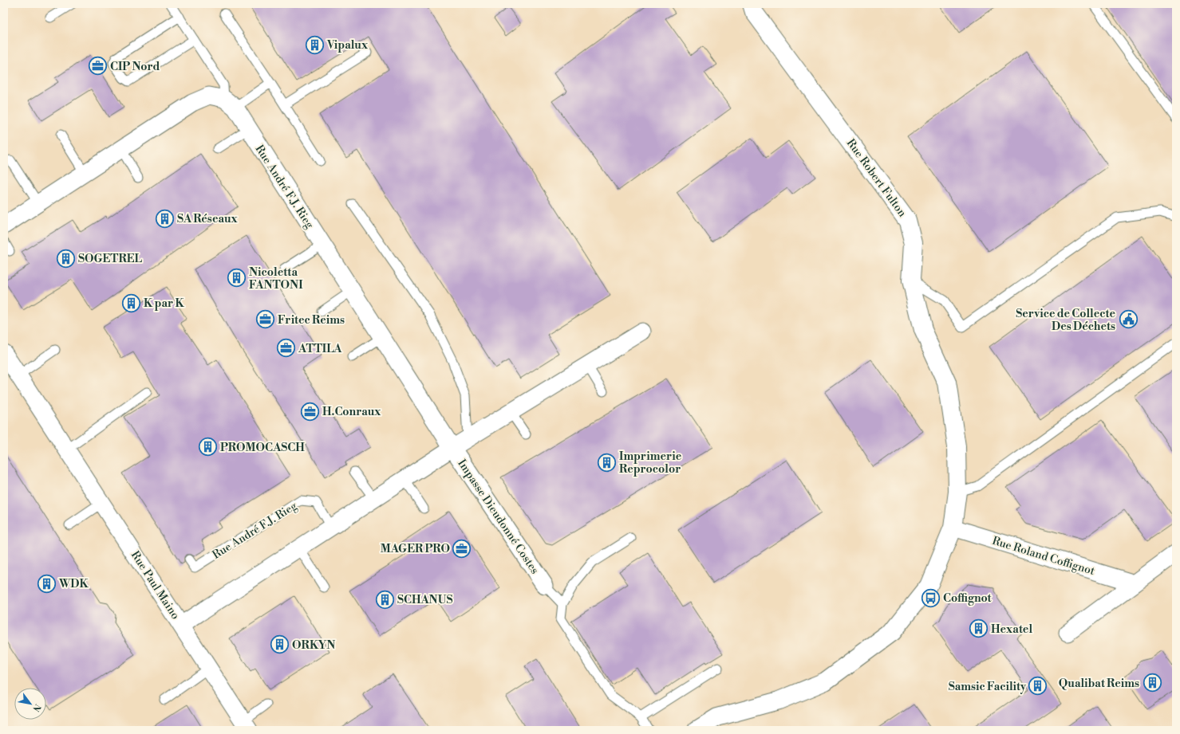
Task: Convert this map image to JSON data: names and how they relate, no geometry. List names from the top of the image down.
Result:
{
  "streets": {
    "street": [
      "Rue Robert Fulton",
      "Rue André F.J. Rieg",
      "Impasse Dieudonné Costes",
      "Rue Roland Coffignot",
      "Rue Paul Maino"
    ]
  },
  "crossings": [
    ["Rue Robert Fulton", "Rue Roland Coffignot"],
    ["Rue André F.J. Rieg", "Impasse Dieudonné Costes"]
  ],
  "places": {
    "building": [
      "Vipalux",
      "SA Réseaux",
      "SOGETREL",
      "Nicoletta FANTONI",
      "K par K",
      "PROMOCASCH",
      "Imprimerie Reprocolor",
      "WDK",
      "SCHANUS",
      "Hexatel",
      "ORKYN",
      "Qualibat Reims",
      "Samsic Facility"
    ],
    "office": [
      "CIP Nord",
      "Fritec Reims",
      "ATTILA",
      "H.Conraux",
      "MAGER PRO"
    ],
    "public building": ["Service de Collecte Des Déchets"],
    "bus stop": ["Coffignot"]
  },
  "north": "bottom right"
}
